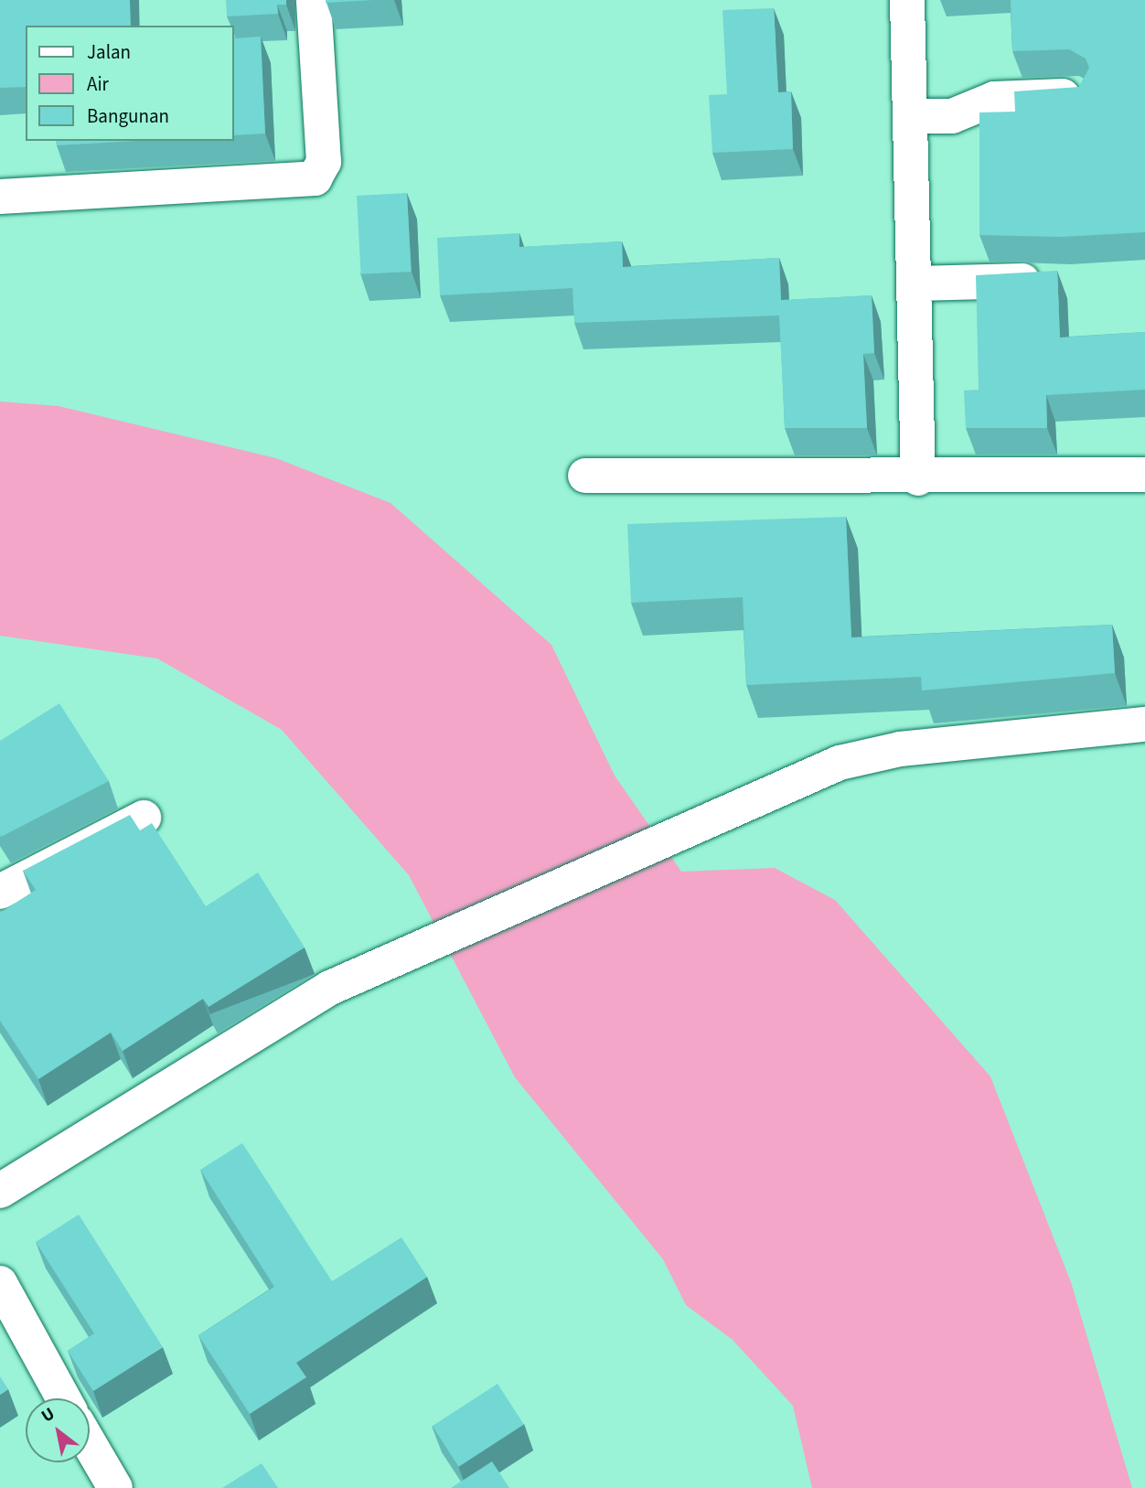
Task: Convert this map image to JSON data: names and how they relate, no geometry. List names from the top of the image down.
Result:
{
  "legend": ["Jalan", "Air", "Bangunan"],
  "north": "top left"
}
